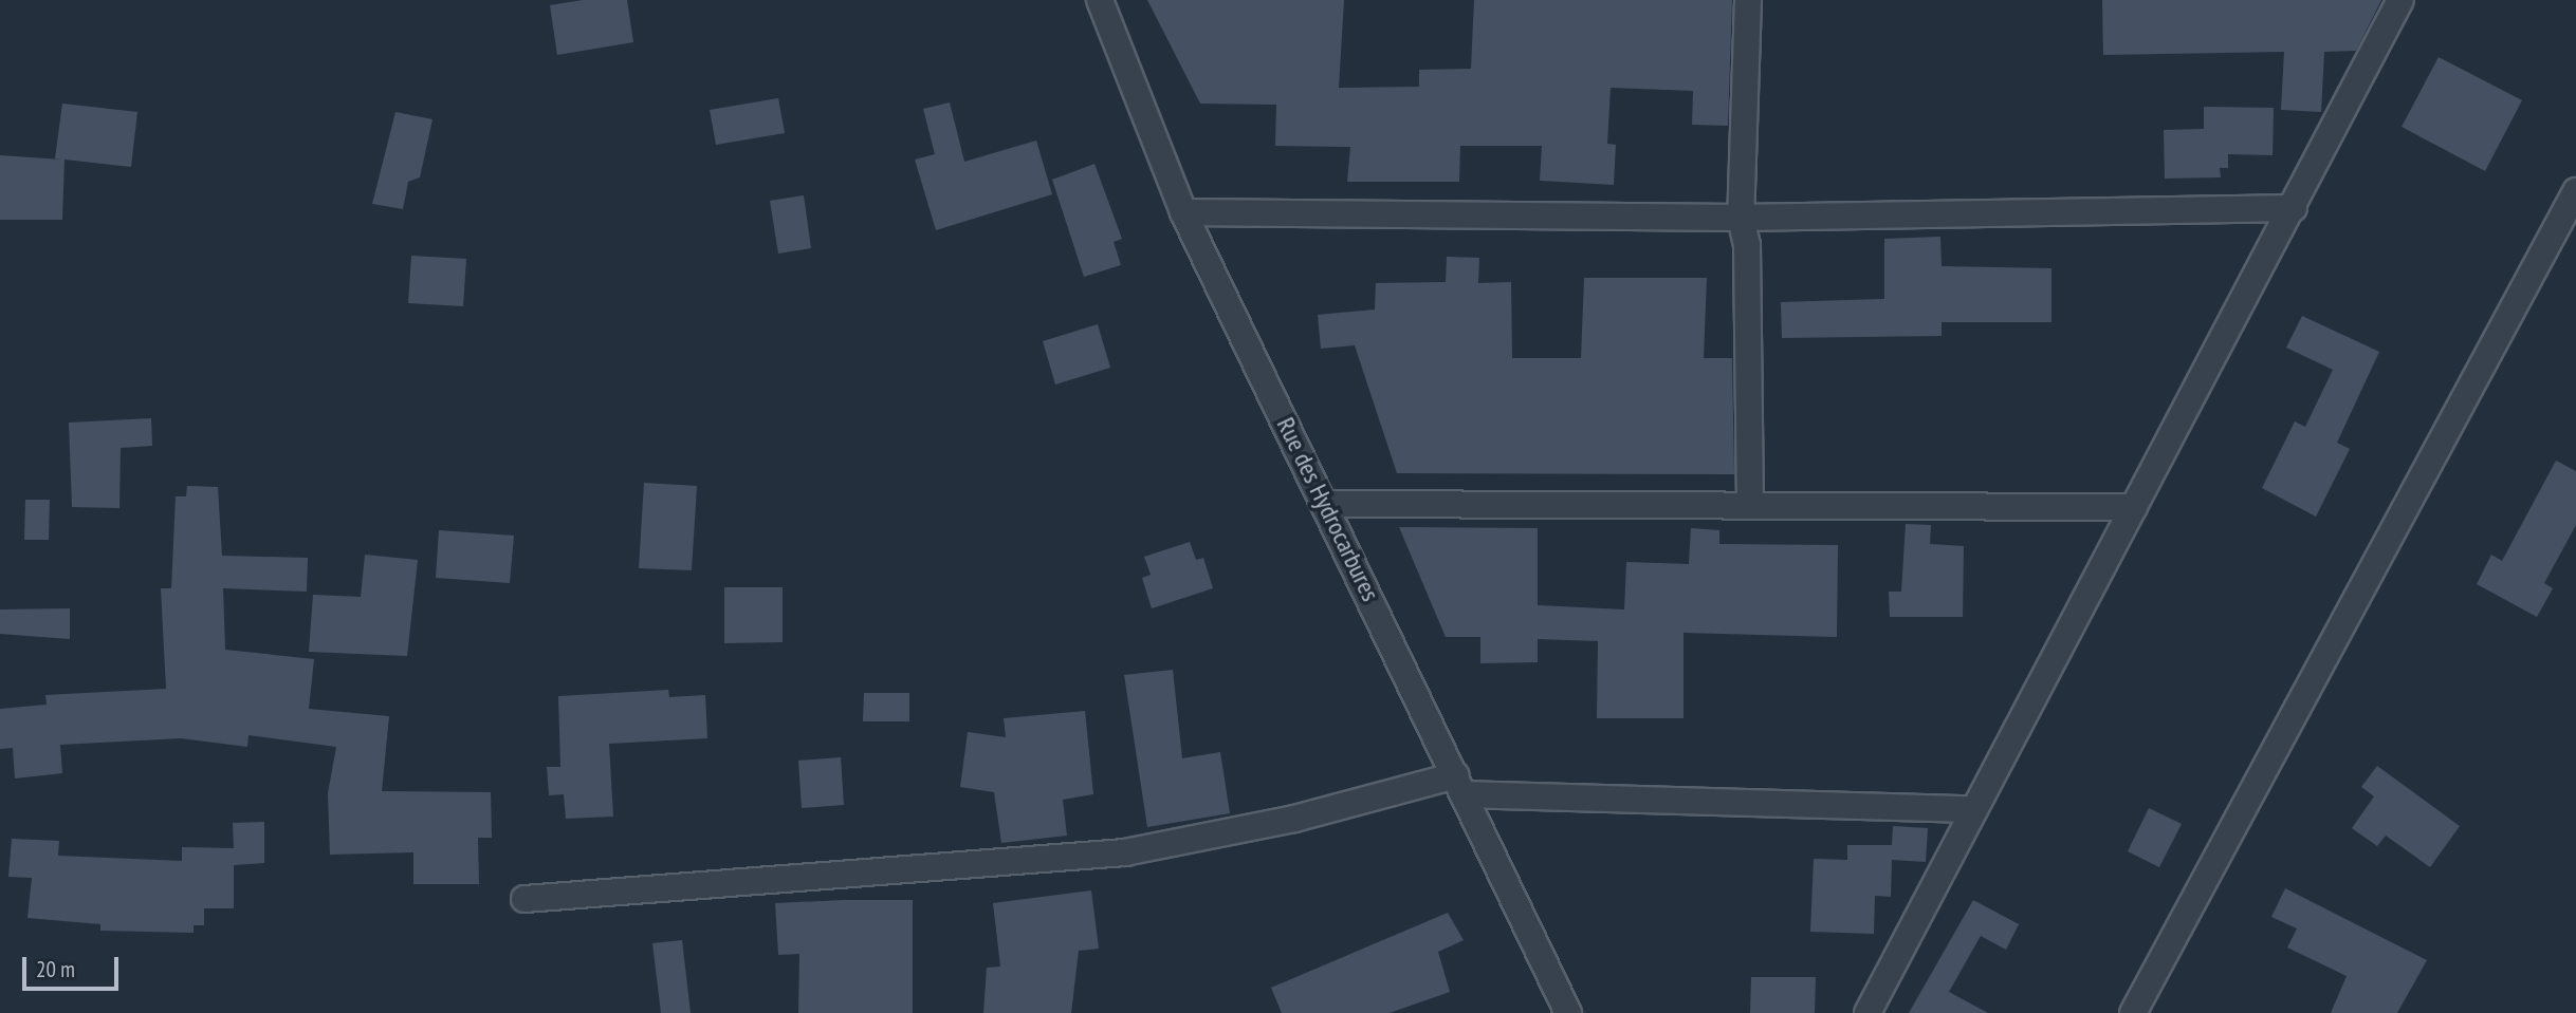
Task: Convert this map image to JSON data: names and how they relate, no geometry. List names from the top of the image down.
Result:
{
  "streets": {
    "street": ["Rue des Hydrocarbures"]
  },
  "scale_bar": "20 m"
}
